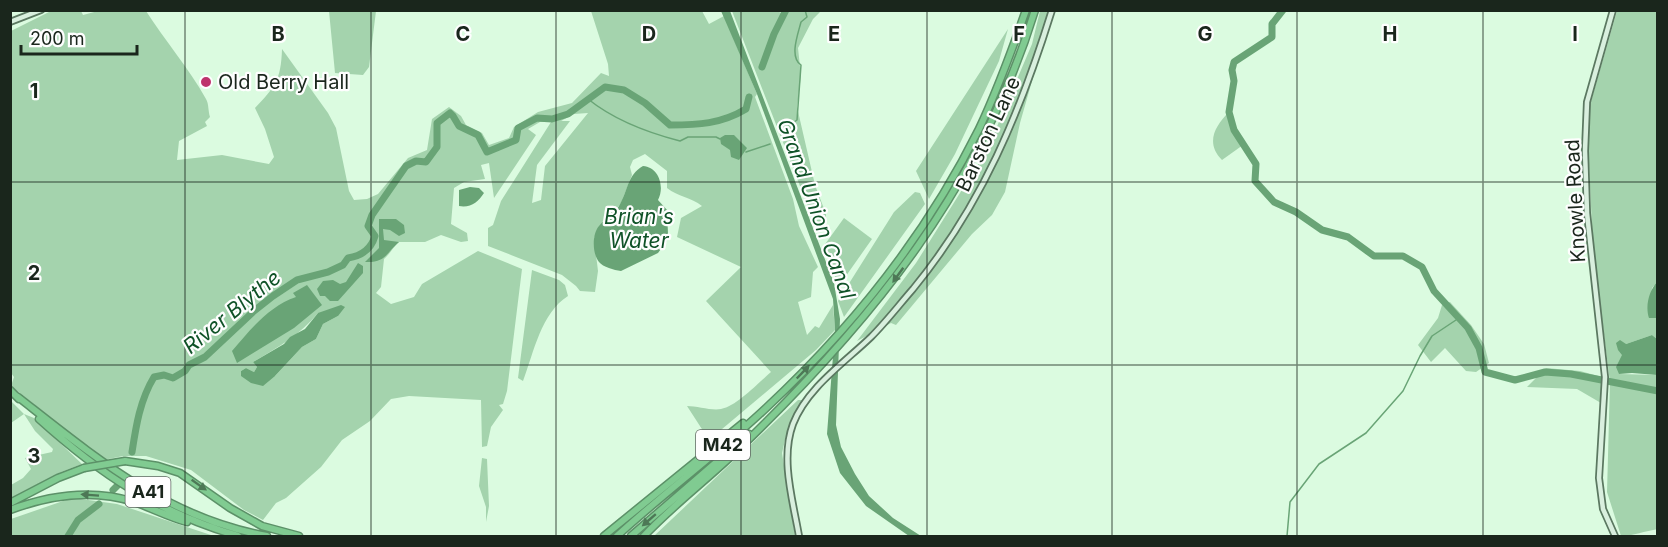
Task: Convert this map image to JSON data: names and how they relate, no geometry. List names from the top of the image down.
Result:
{
  "streets": {
    "highway": ["M42", "A41"],
    "street": ["Barston Lane", "Knowle Road"]
  },
  "water": ["Grand Union Canal", "Brian's Water", "River Blythe"],
  "places": ["Old Berry Hall"],
  "scale_bar": "200 m",
  "grid": {
    "columns": [
      "B",
      "C",
      "D",
      "E",
      "F",
      "G",
      "H",
      "I"
    ],
    "rows": ["1", "2", "3"]
  }
}
